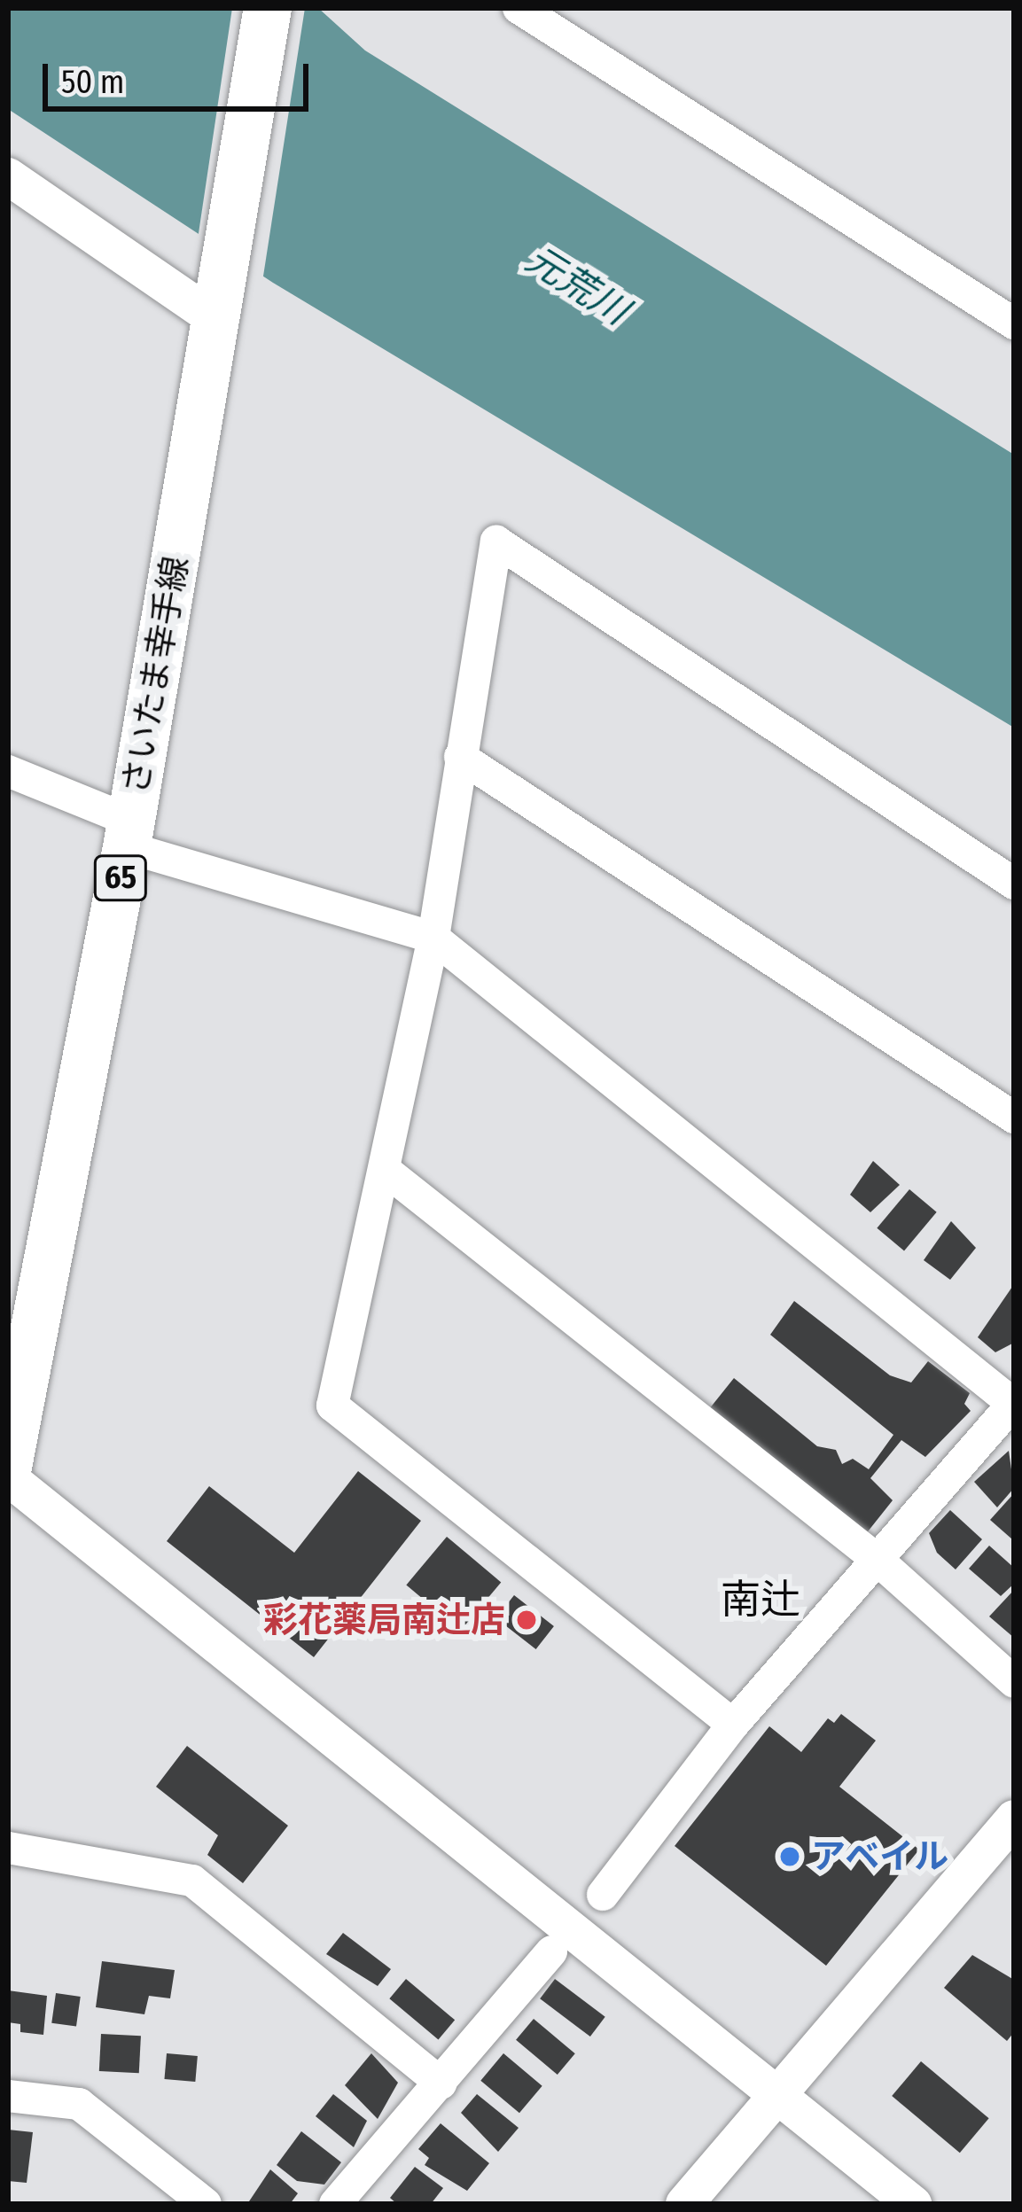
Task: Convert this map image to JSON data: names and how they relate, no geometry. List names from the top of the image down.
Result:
{
  "streets": {
    "main road": ["さいたま幸手線", "65"]
  },
  "districts": ["南辻"],
  "water": ["元荒川"],
  "places": ["彩花薬局南辻店", "アベイル"],
  "scale_bar": "50 m"
}
